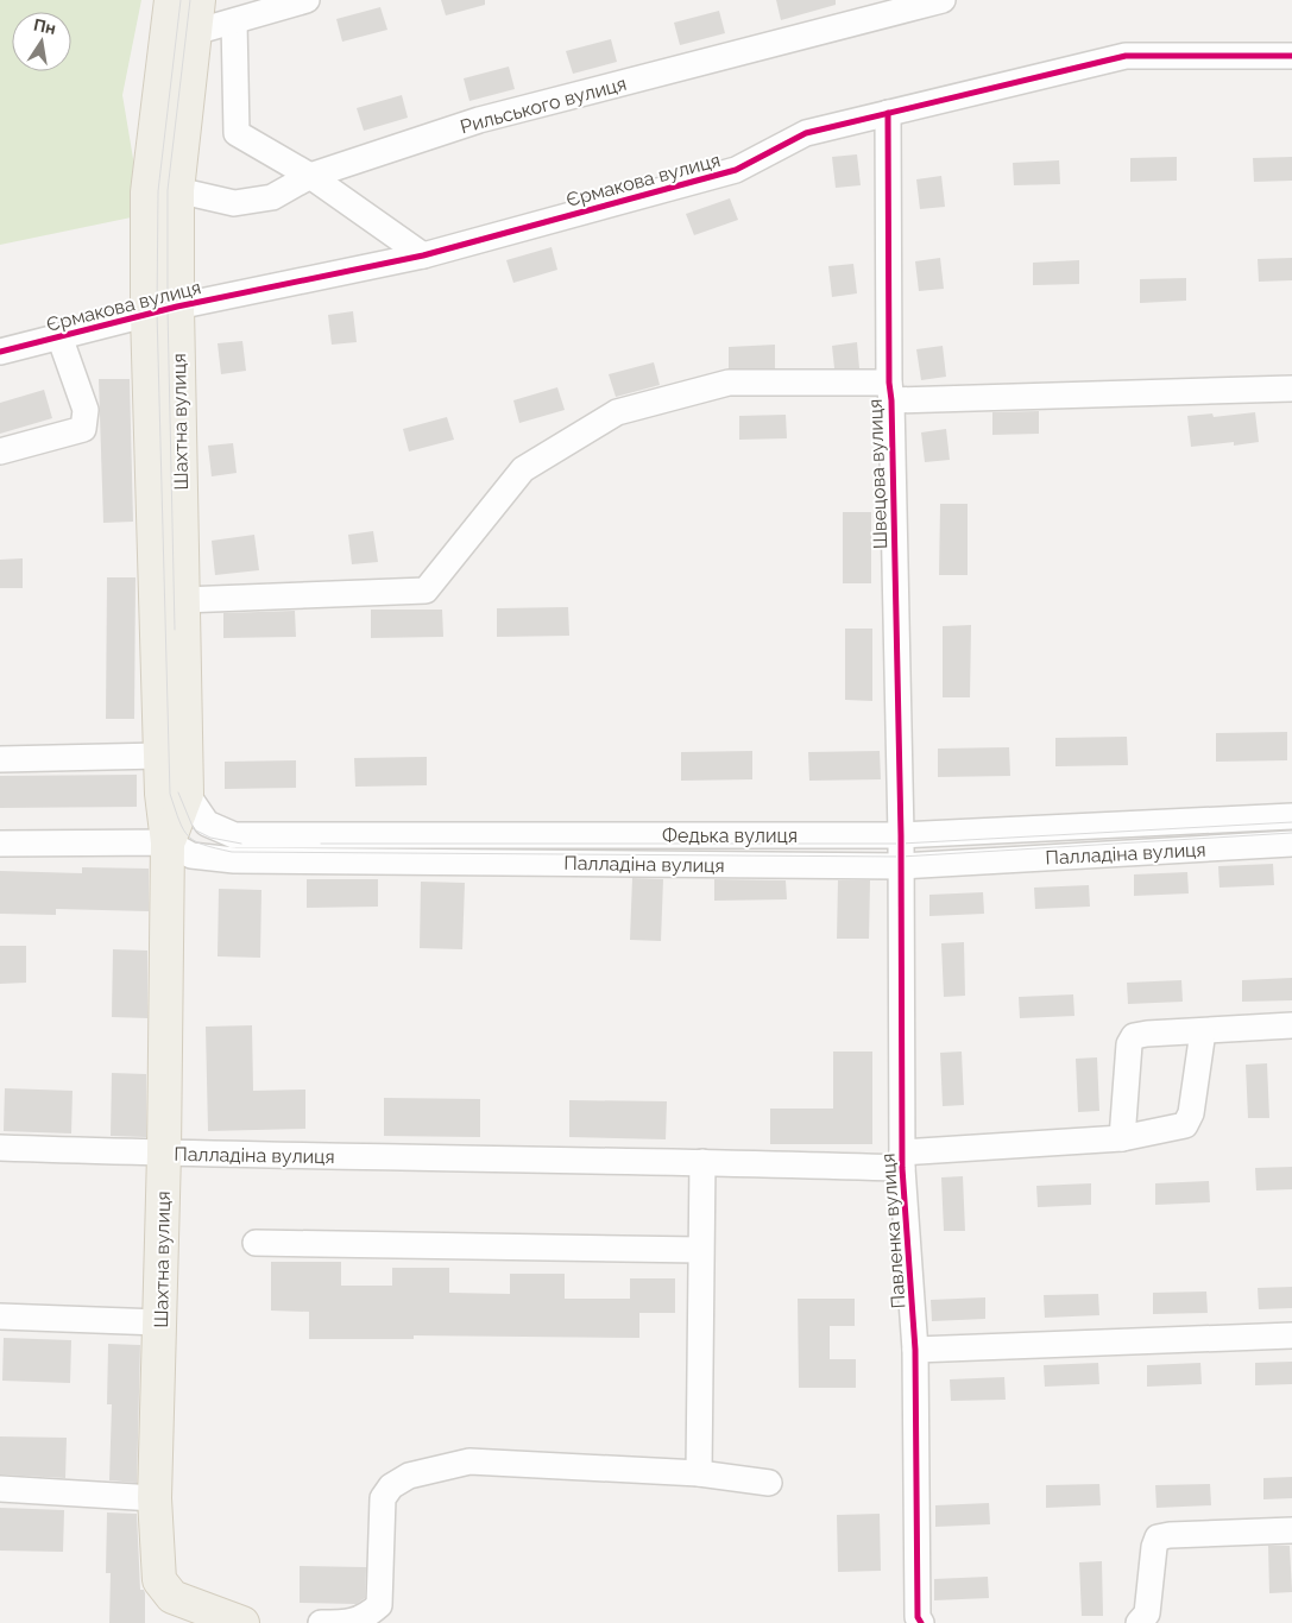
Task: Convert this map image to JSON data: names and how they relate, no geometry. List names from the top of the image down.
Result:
{
  "streets": {
    "main road": ["Шахтна вулиця"],
    "street": [
      "Рильського вулиця",
      "Єрмакова вулиця",
      "Швецова вулиця",
      "Федька вулиця",
      "Палладіна вулиця",
      "Павленка вулиця"
    ]
  },
  "crossings": [
    ["Рильського вулиця", "Шахтна вулиця"],
    ["Єрмакова вулиця", "Шахтна вулиця"],
    ["Єрмакова вулиця", "Швецова вулиця"],
    ["Шахтна вулиця", "Палладіна вулиця"],
    ["Швецова вулиця", "Федька вулиця"],
    ["Швецова вулиця", "Павленка вулиця"],
    ["Федька вулиця", "Павленка вулиця"],
    ["Палладіна вулиця", "Павленка вулиця"]
  ],
  "north": "top"
}
